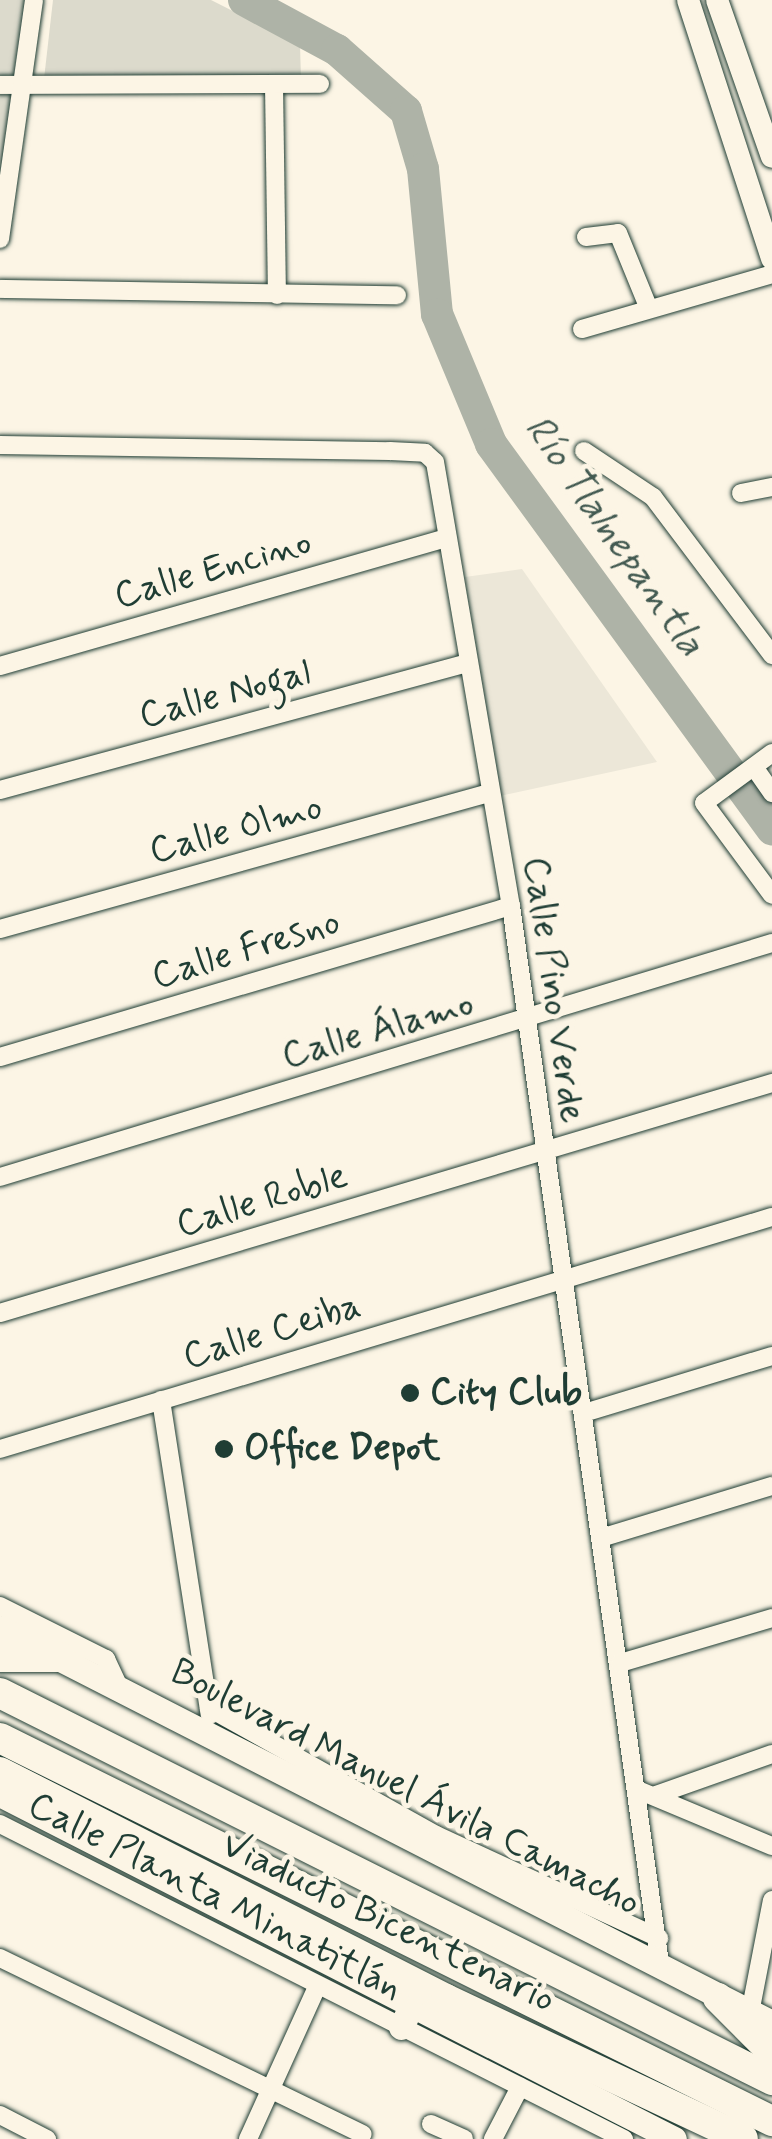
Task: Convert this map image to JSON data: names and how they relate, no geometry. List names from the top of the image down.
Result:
{
  "streets": {
    "highway": ["Viaducto Bicentenario"],
    "main road": ["Boulevard Manuel Ávila Camacho"],
    "street": [
      "Calle Encino",
      "Calle Nogal",
      "Calle Olmo",
      "Calle Fresno",
      "Calle Pino Verde",
      "Calle Álamo",
      "Calle Roble",
      "Calle Ceiba",
      "Calle Planta Minatitlán"
    ]
  },
  "crossings": [
    ["Calle Encino", "Calle Pino Verde"],
    ["Calle Nogal", "Calle Pino Verde"],
    ["Calle Olmo", "Calle Pino Verde"],
    ["Calle Fresno", "Calle Pino Verde"],
    ["Calle Pino Verde", "Calle Álamo"],
    ["Calle Pino Verde", "Calle Roble"],
    ["Calle Pino Verde", "Calle Ceiba"],
    ["Calle Pino Verde", "Boulevard Manuel Ávila Camacho"]
  ],
  "water": ["Río Tlalnepantla"],
  "places": ["City Club", "Office Depot"]
}
